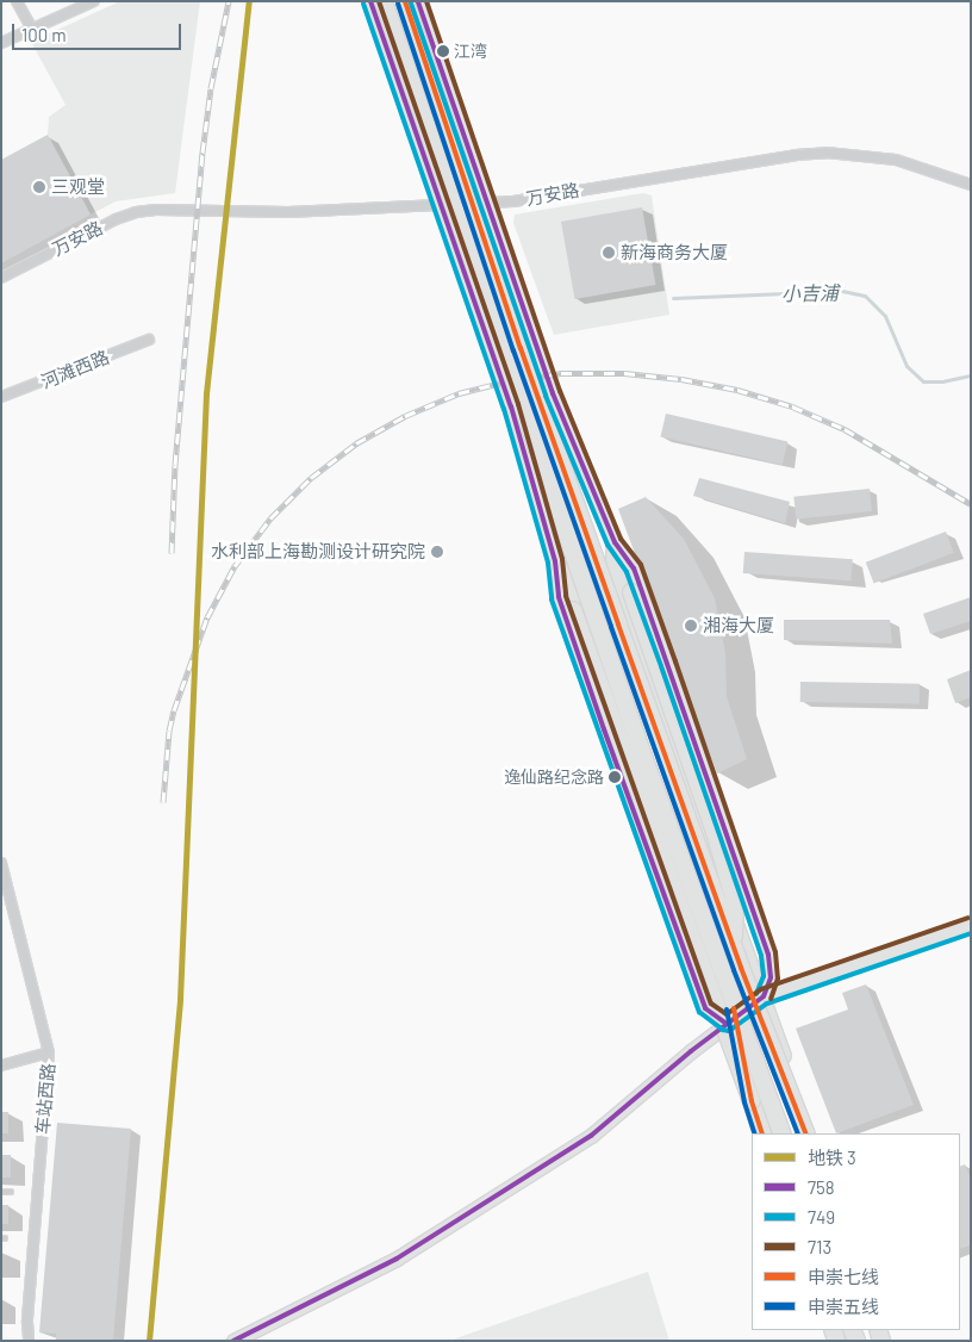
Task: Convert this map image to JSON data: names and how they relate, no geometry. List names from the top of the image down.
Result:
{
  "streets": {
    "street": ["万安路", "河滩西路", "车站西路"]
  },
  "water": ["小吉浦"],
  "places": [
    "江湾",
    "三观堂",
    "新海商务大厦",
    "水利部上海勘测设计研究院",
    "湘海大厦",
    "逸仙路纪念路"
  ],
  "lines": [
    "metro line 3",
    "transit line 758",
    "transit line 713",
    "transit line 申崇七线",
    "transit line 749",
    "transit line 申崇五线"
  ],
  "legend": [
    "地铁 3",
    "758",
    "749",
    "713",
    "申崇七线",
    "申崇五线"
  ],
  "scale_bar": "100 m"
}
